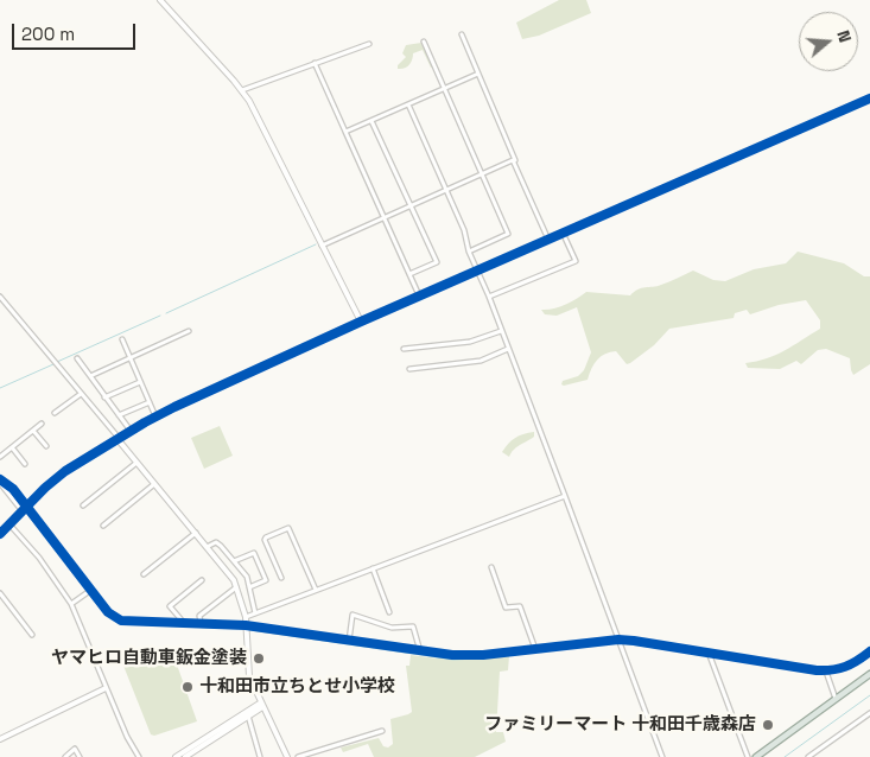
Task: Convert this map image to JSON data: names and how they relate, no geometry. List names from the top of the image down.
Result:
{
  "places": ["ヤマヒロ自動車鈑金塗装", "十和田市立ちとせ小学校", "ファミリーマート 十和田千歳森店"],
  "scale_bar": "200 m",
  "north": "right"
}
